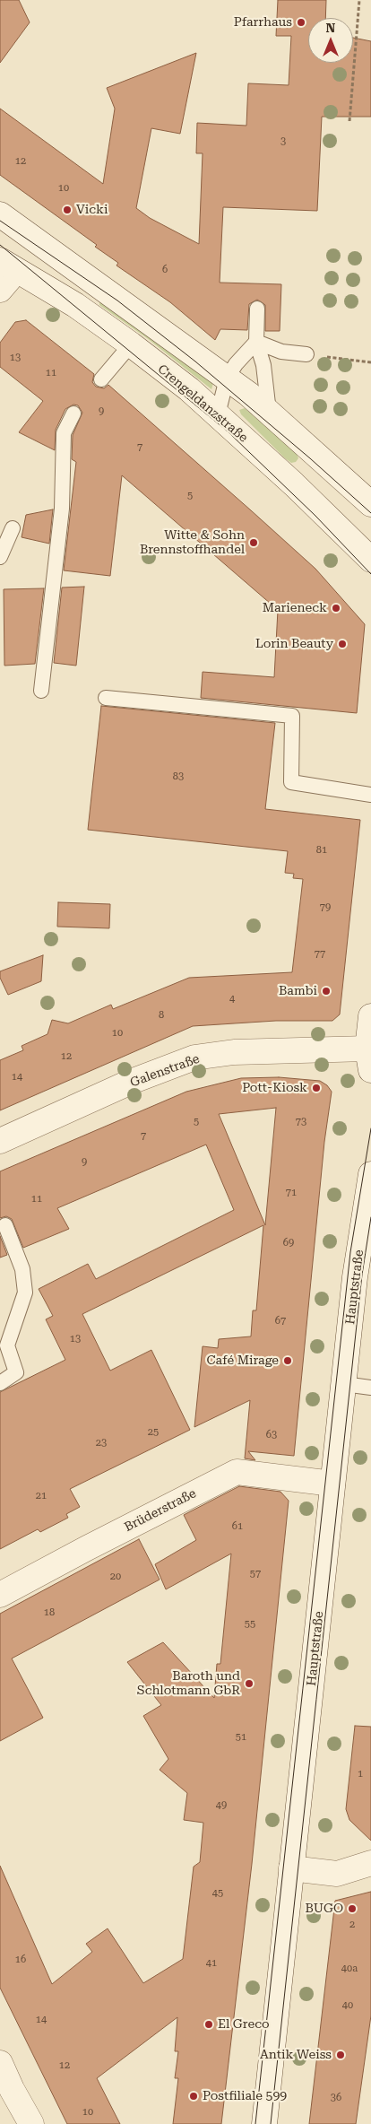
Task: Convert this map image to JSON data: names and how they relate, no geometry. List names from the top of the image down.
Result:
{
  "streets": {
    "main road": [
      "Crengeldanzstraße",
      "Galenstraße",
      "Hauptstraße",
      "Brüderstraße"
    ]
  },
  "crossings": [
    ["Hauptstraße", "Brüderstraße"]
  ],
  "places": [
    "Pfarrhaus",
    "Vicki",
    "Witte & Sohn Brennstoffhandel",
    "Marieneck",
    "Lorin Beauty",
    "Bambi",
    "Pott-Kiosk",
    "Café Mirage",
    "Baroth und Schlotmann GbR",
    "BUGO",
    "El Greco",
    "Antik Weiss",
    "Postfiliale 599"
  ],
  "house_numbers": [
    "3",
    "12",
    "10",
    "6",
    "13",
    "11",
    "9",
    "7",
    "5",
    "83",
    "81",
    "79",
    "77",
    "4",
    "8",
    "10",
    "12",
    "14",
    "5",
    "73",
    "7",
    "9",
    "71",
    "11",
    "69",
    "67",
    "13",
    "25",
    "63",
    "23",
    "21",
    "61",
    "57",
    "20",
    "18",
    "55",
    "51",
    "1",
    "49",
    "45",
    "2",
    "16",
    "41",
    "40a",
    "40",
    "14",
    "12",
    "36",
    "10"
  ],
  "north": "top"
}
